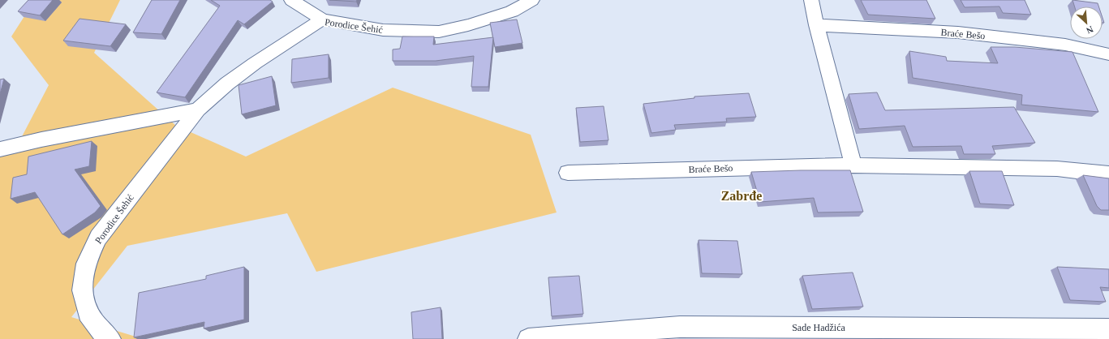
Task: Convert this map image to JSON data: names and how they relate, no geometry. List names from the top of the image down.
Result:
{
  "streets": {
    "street": ["Porodice Šehić", "Braće Bešo", "Sade Hadžića"]
  },
  "districts": ["Zabrđe"],
  "north": "bottom right"
}
